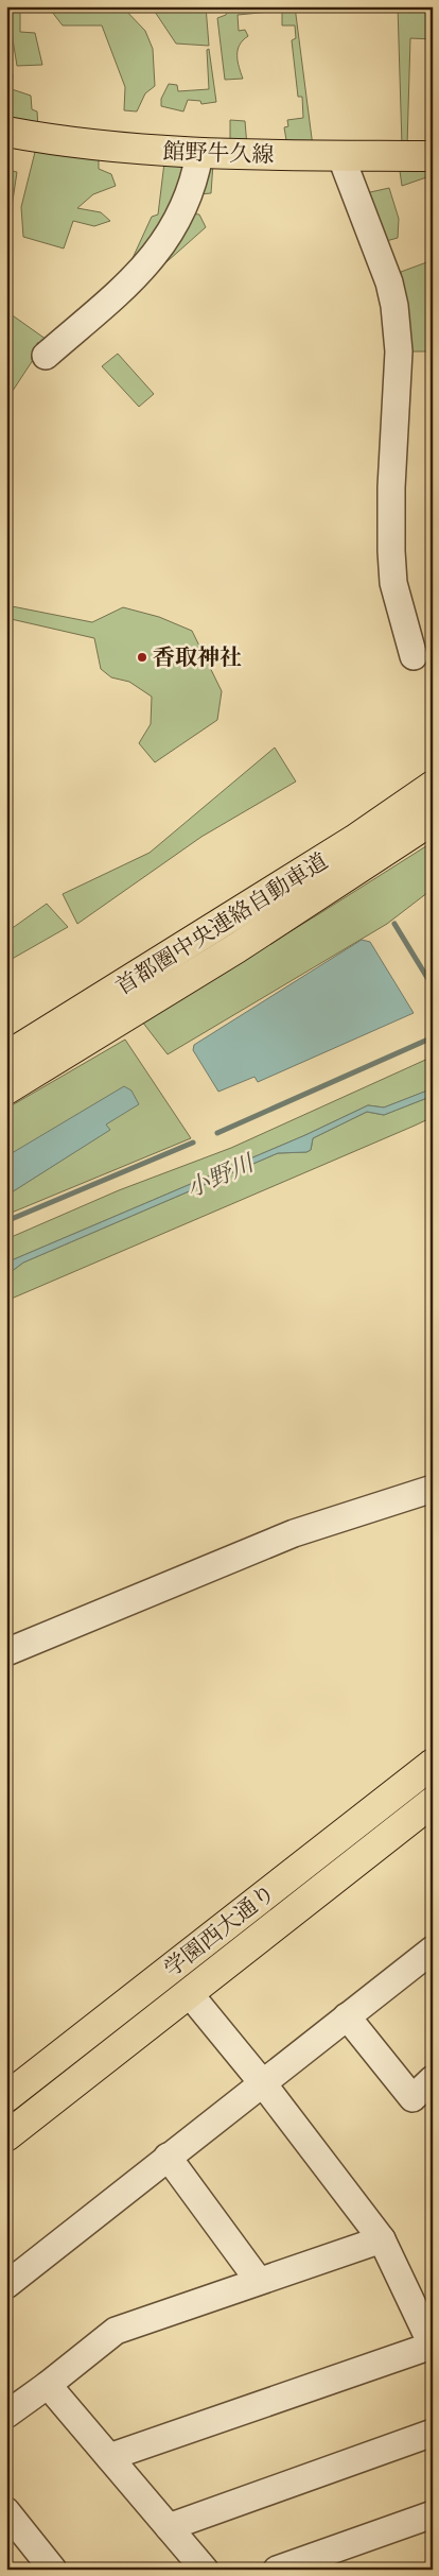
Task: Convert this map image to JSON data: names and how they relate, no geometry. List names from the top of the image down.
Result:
{
  "streets": {
    "main road": ["館野牛久線", "首都圏中央連絡自動車道", "学園西大通り"]
  },
  "water": ["小野川"],
  "places": ["香取神社"]
}
